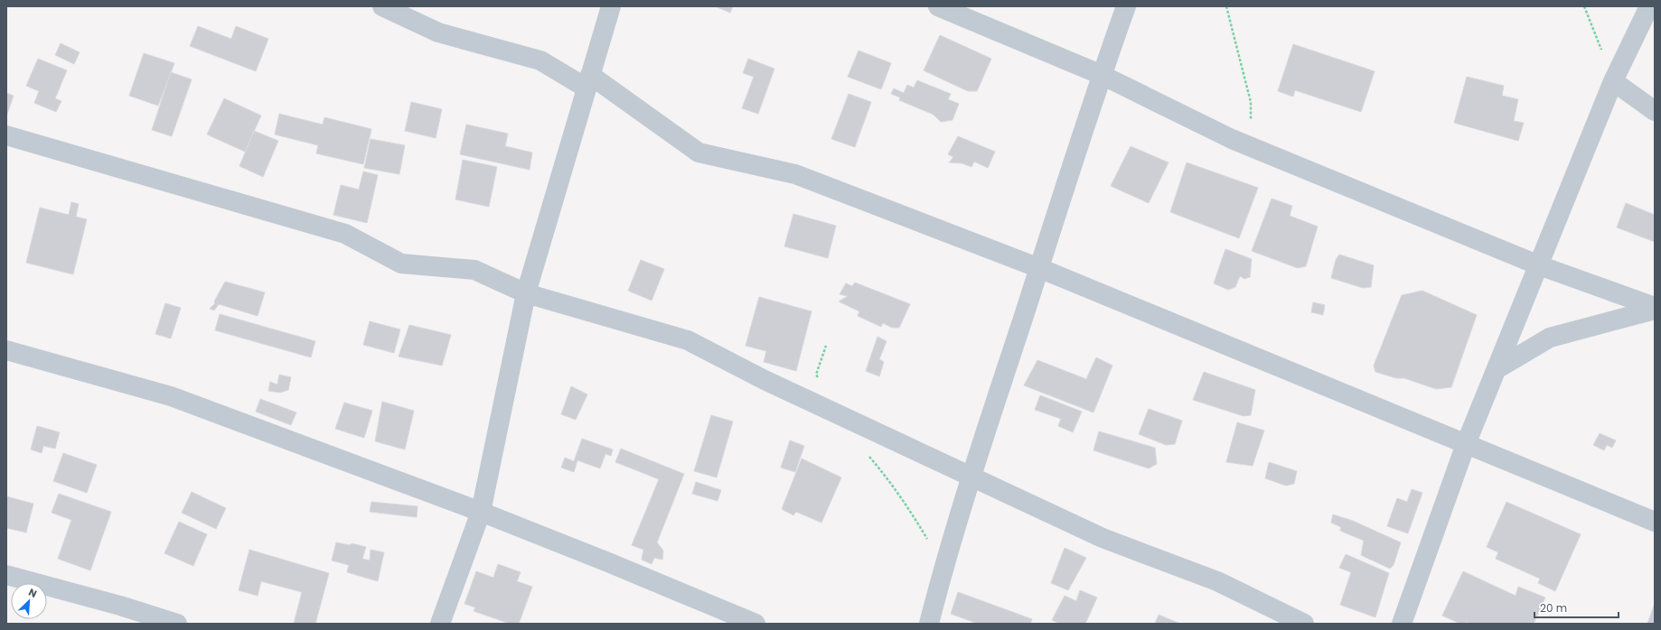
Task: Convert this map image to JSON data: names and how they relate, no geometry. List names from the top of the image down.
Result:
{
  "scale_bar": "20 m",
  "north": "top right"
}
